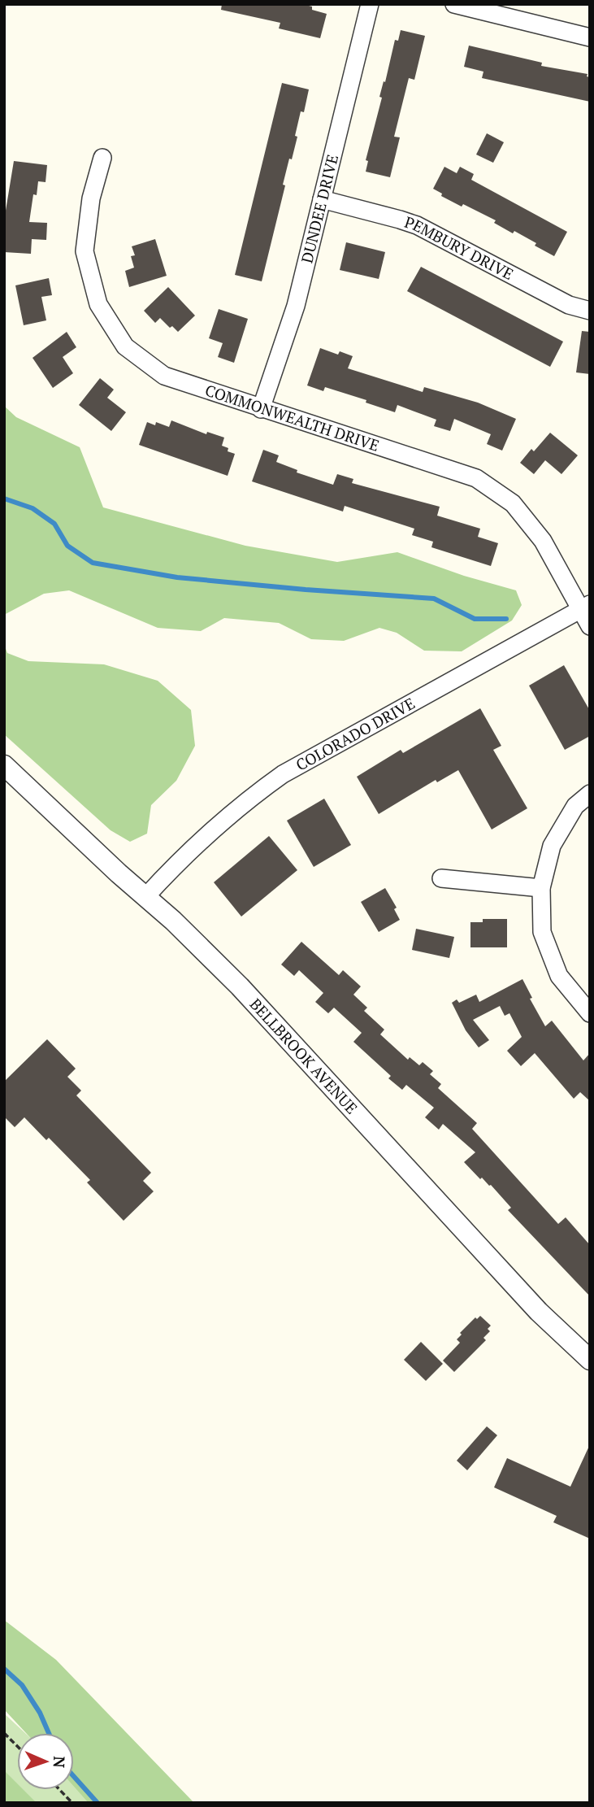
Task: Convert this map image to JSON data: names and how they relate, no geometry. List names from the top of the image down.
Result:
{
  "streets": {
    "street": [
      "DUNDEE DRIVE",
      "PEMBURY DRIVE",
      "COMMONWEALTH DRIVE",
      "COLORADO DRIVE",
      "BELLBROOK AVENUE"
    ]
  },
  "crossings": [
    ["DUNDEE DRIVE", "PEMBURY DRIVE"],
    ["DUNDEE DRIVE", "COMMONWEALTH DRIVE"],
    ["COMMONWEALTH DRIVE", "COLORADO DRIVE"],
    ["COLORADO DRIVE", "BELLBROOK AVENUE"]
  ],
  "north": "right"
}
